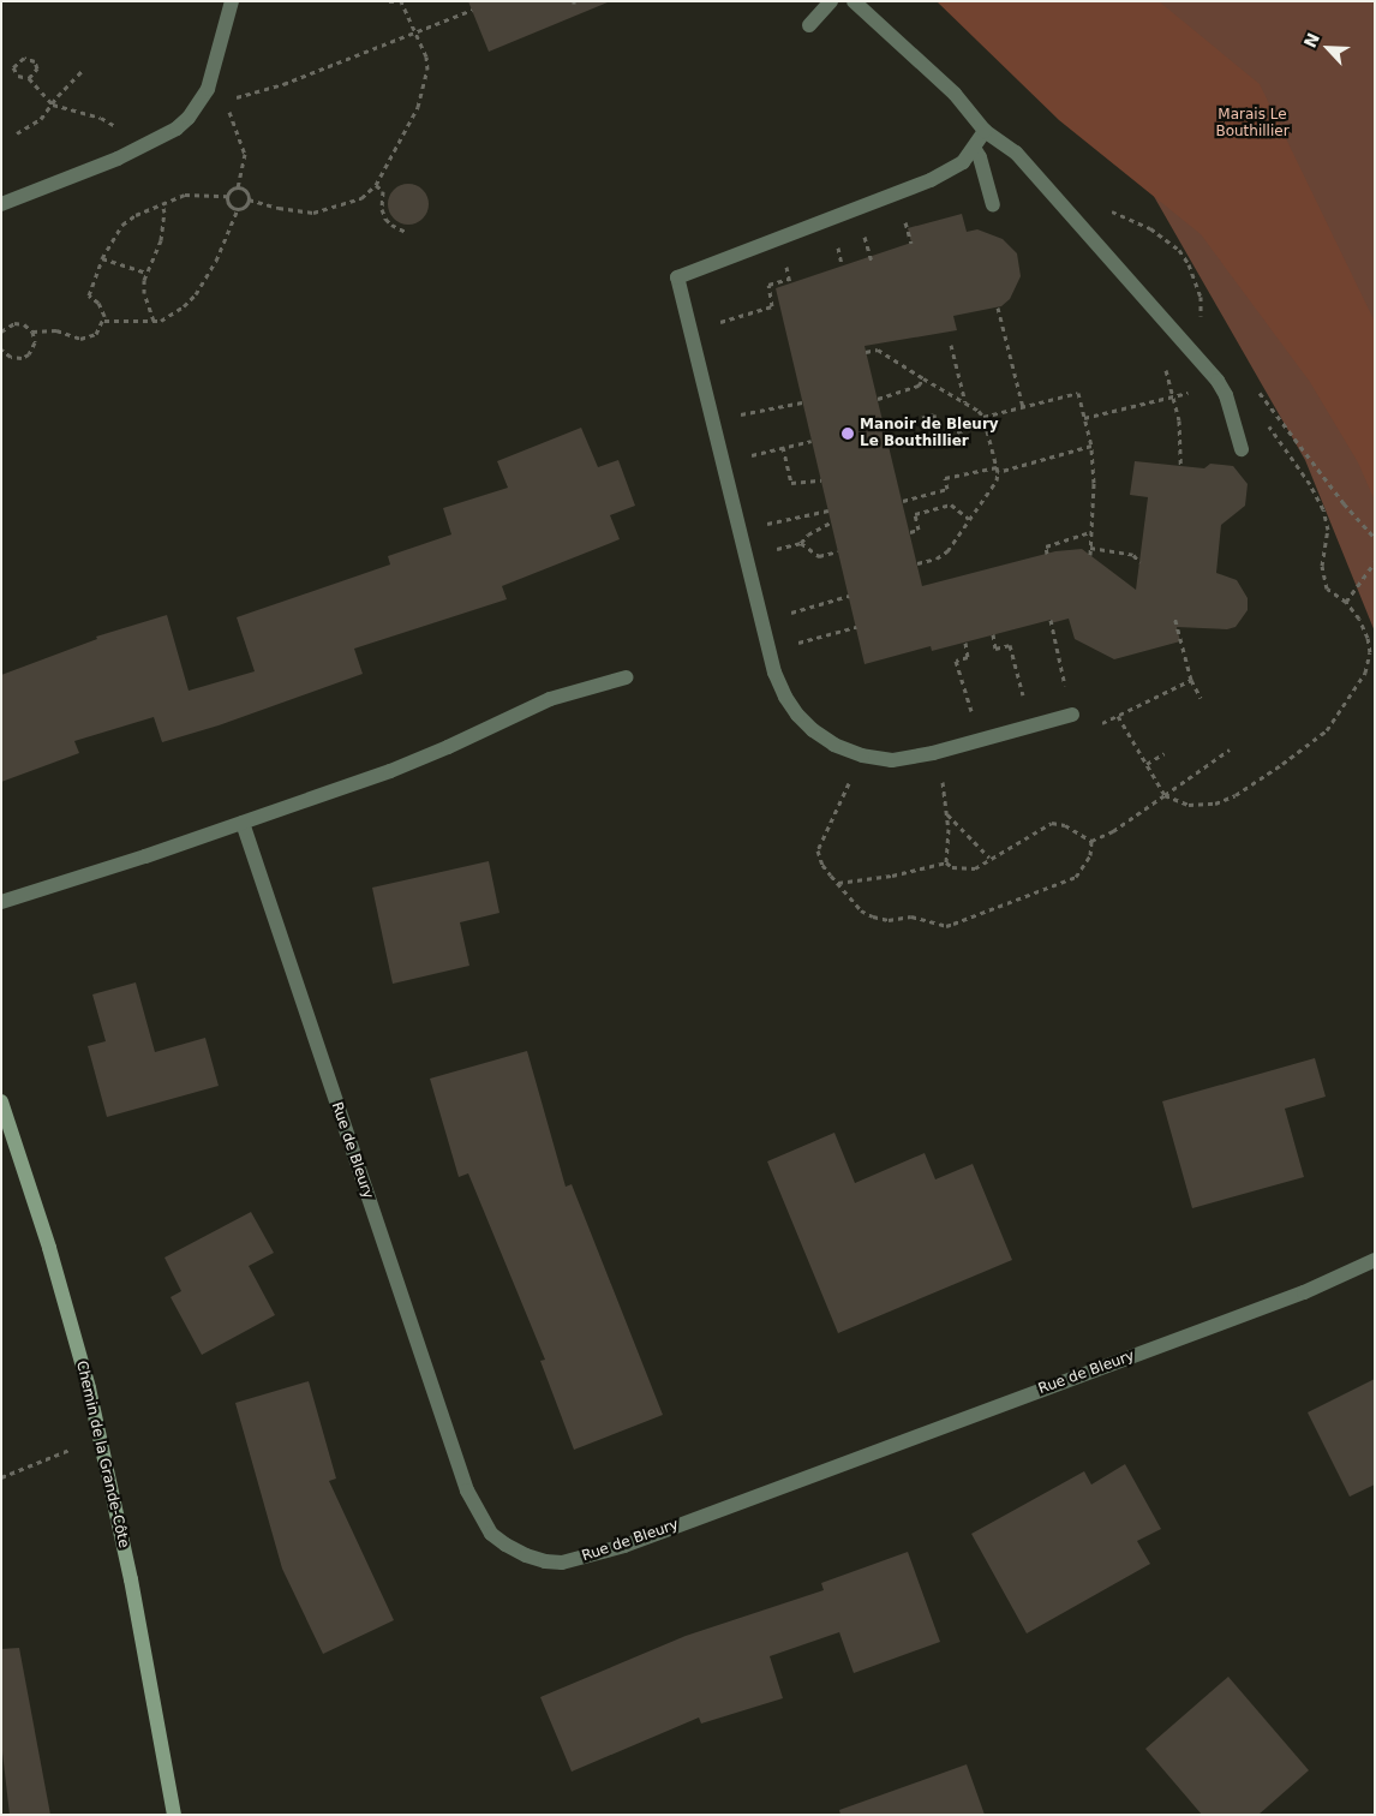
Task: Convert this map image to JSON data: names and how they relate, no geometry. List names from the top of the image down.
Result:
{
  "streets": {
    "main road": ["Chemin de la Grande-Côte"],
    "street": ["Rue de Bleury"]
  },
  "parks": ["Marais Le Bouthillier"],
  "places": ["Manoir de Bleury Le Bouthillier"],
  "north": "top left"
}
